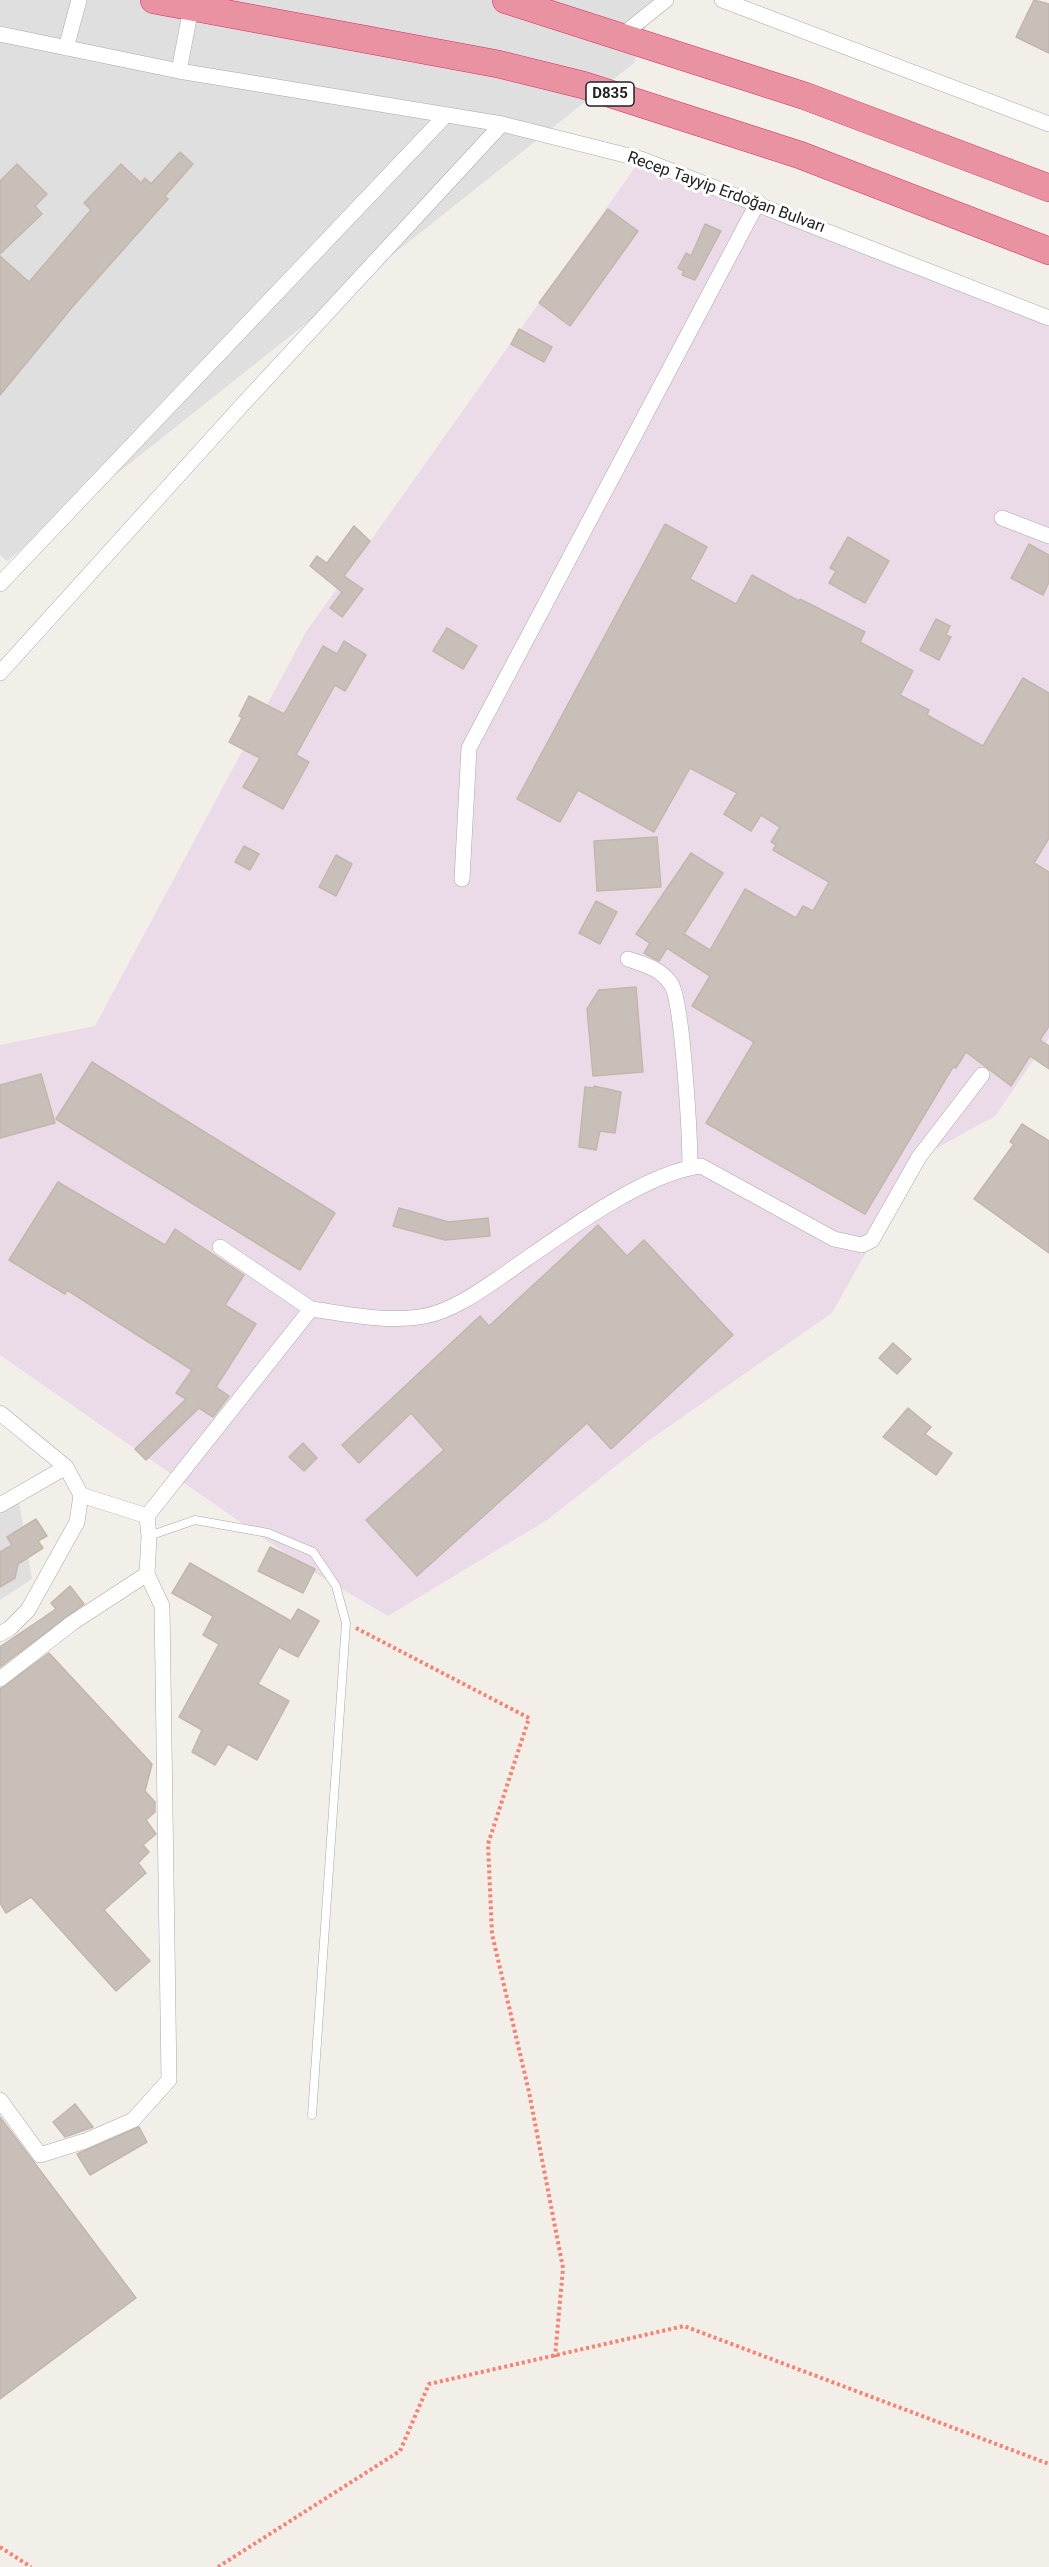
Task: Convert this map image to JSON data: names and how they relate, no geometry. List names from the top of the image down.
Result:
{
  "streets": {
    "highway": ["D835"],
    "street": ["Recep Tayyip Erdoğan Bulvarı"]
  }
}
